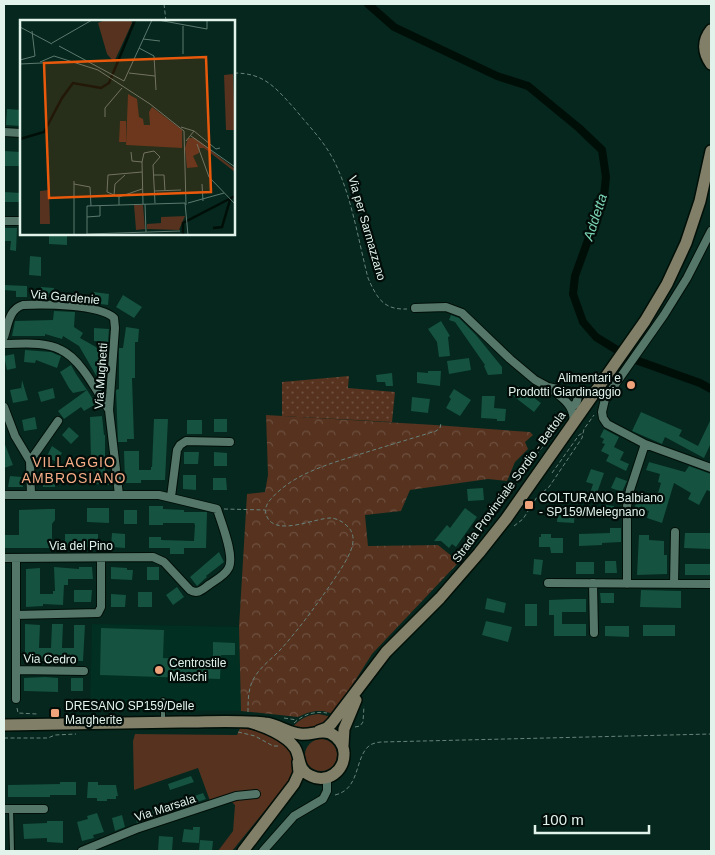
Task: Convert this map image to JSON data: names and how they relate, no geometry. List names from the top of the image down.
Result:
{
  "streets": {
    "street": [
      "Via Gardenie",
      "Via Mughetti",
      "Strada Provinciale Sordio - Bettola",
      "Via del Pino",
      "Via Cedro",
      "Via Marsala"
    ],
    "path": ["Via per Sarmazzano"]
  },
  "crossings": [
    ["Via Gardenie", "Via Mughetti"]
  ],
  "districts": ["VILLAGGIO AMBROSIANO"],
  "water": ["Addetta"],
  "places": {
    "other": ["Alimentari e Prodotti Giardinaggio", "Centrostile Maschi"],
    "transit": ["COLTURANO Balbiano - SP159/Melegnano", "DRESANO SP159/Delle Margherite"]
  },
  "scale_bar": "100 m"
}
